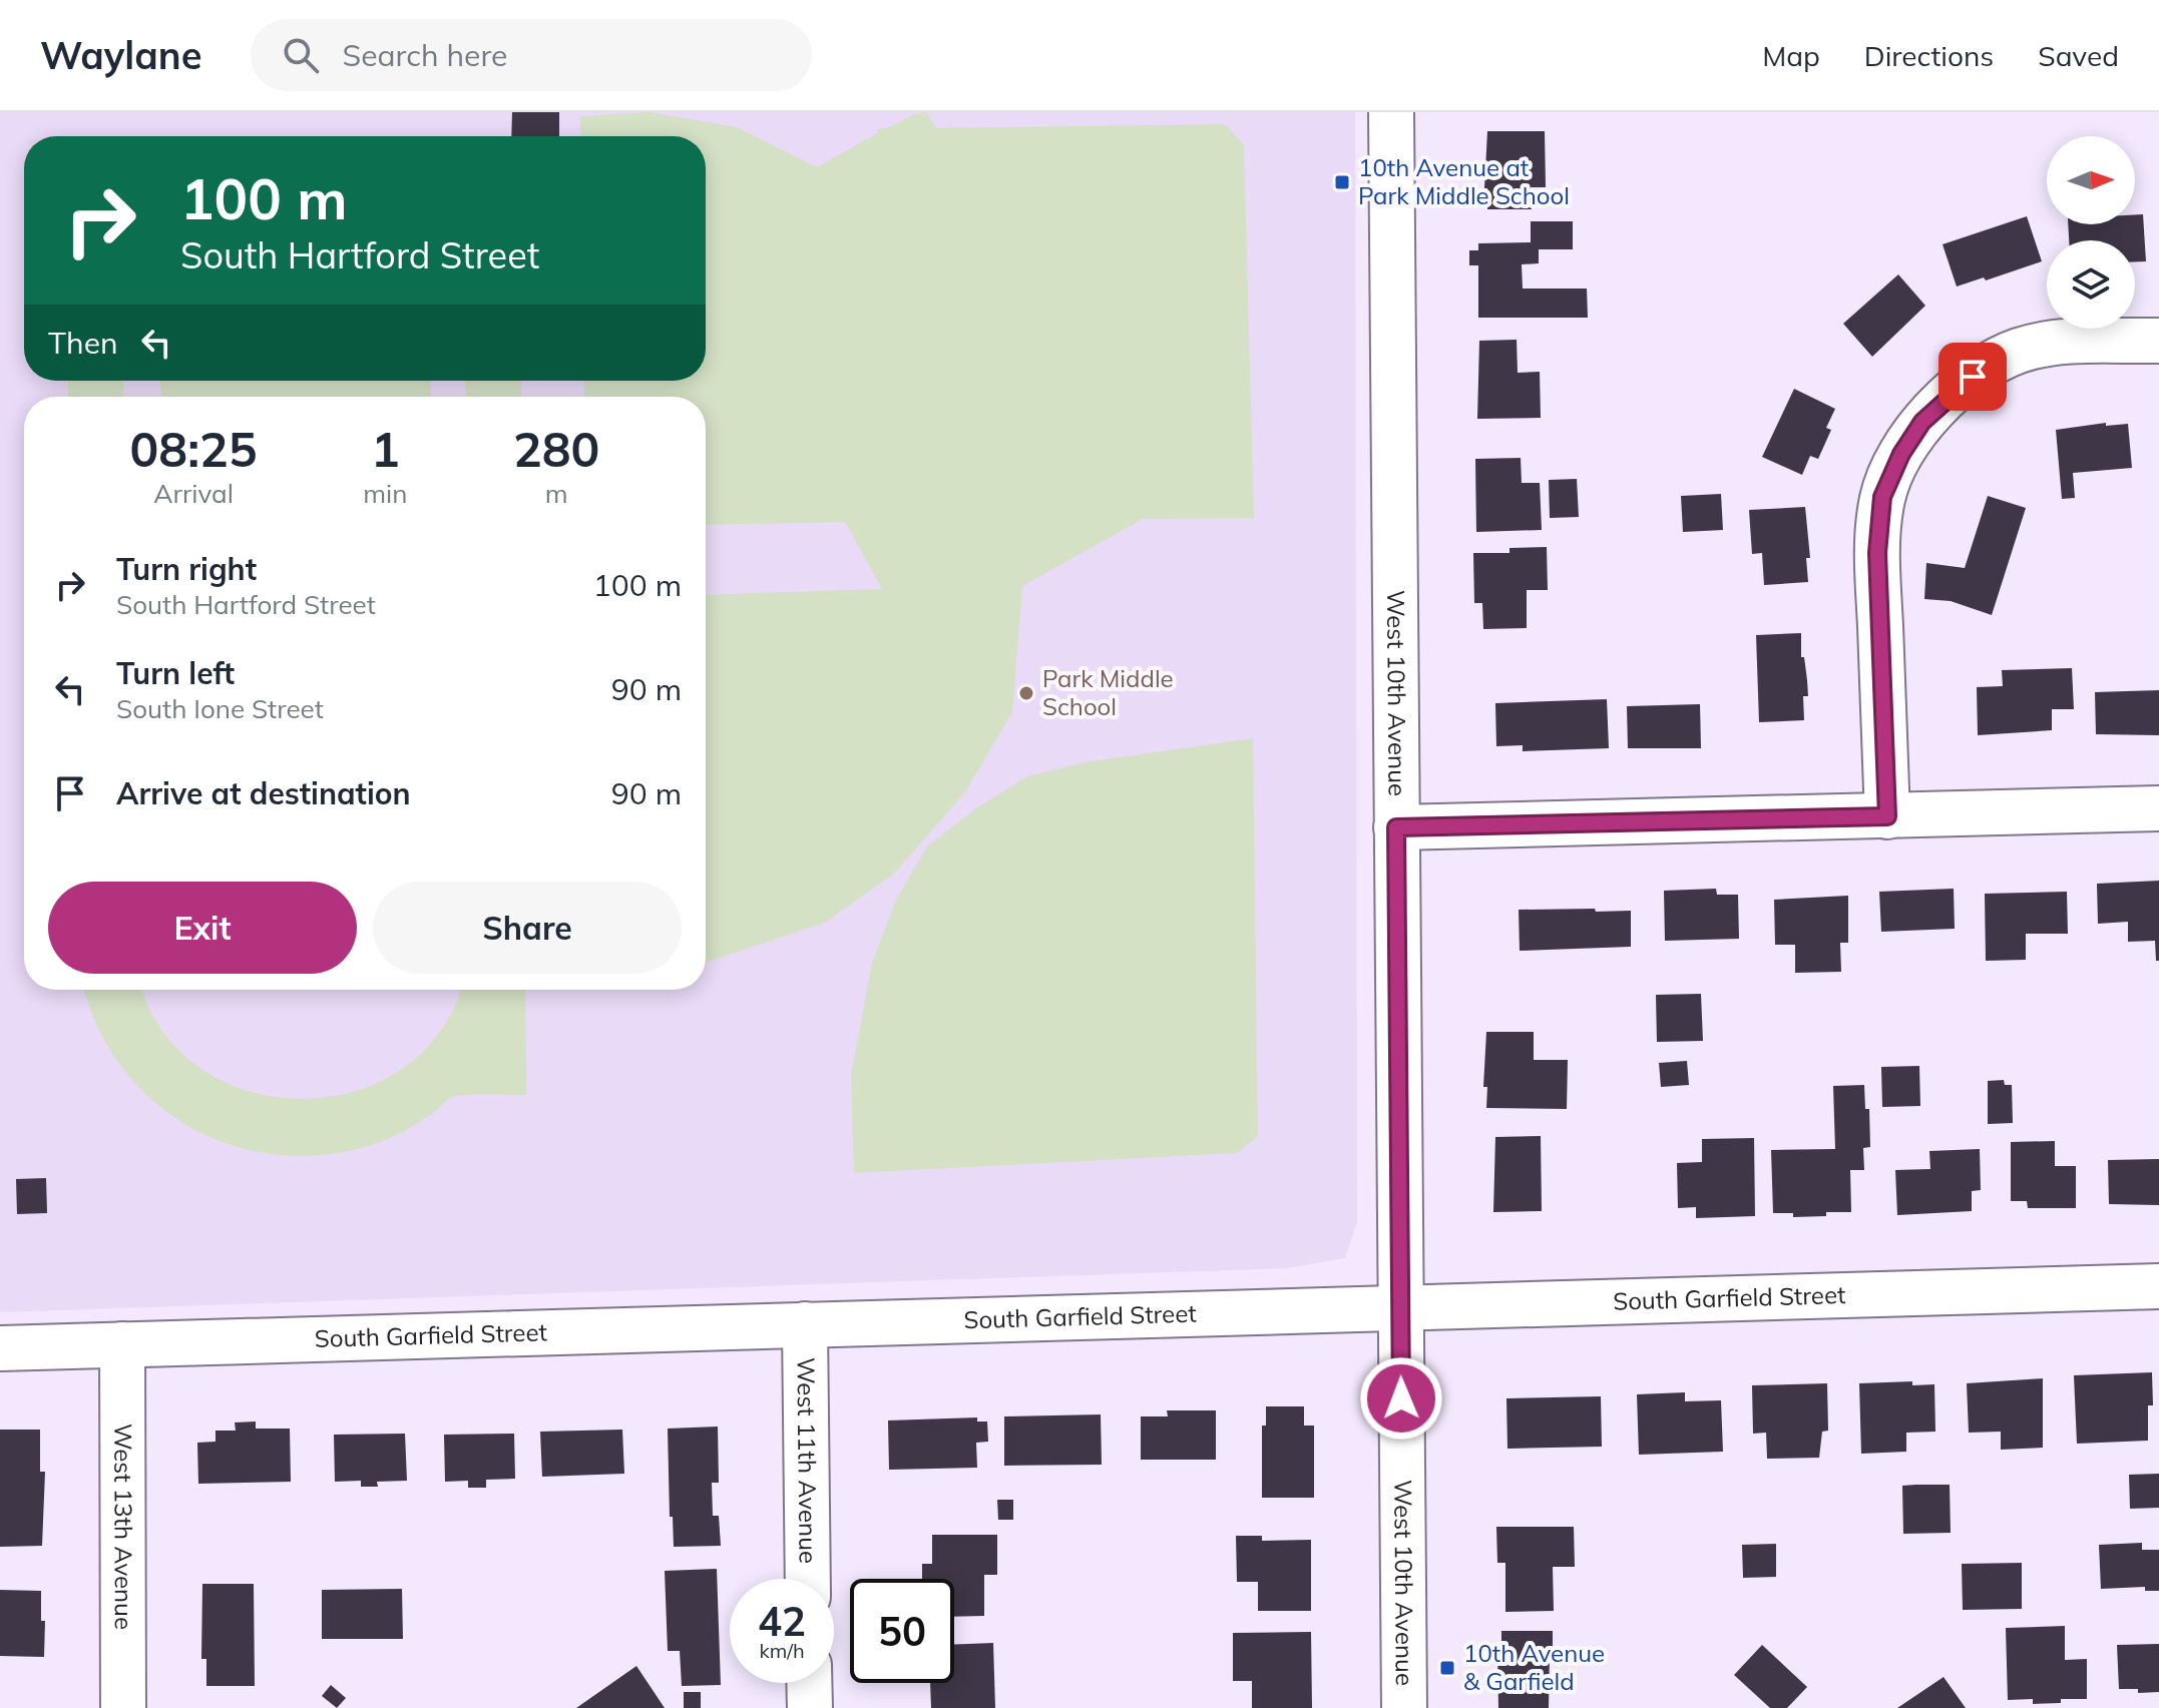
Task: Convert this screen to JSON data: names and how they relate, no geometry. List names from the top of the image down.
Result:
{
  "streets": {
    "street": [
      "West 10th Avenue",
      "South Garfield Street",
      "West 11th Avenue",
      "West 13th Avenue"
    ]
  },
  "crossings": [
    ["West 10th Avenue", "South Garfield Street"],
    ["South Garfield Street", "West 11th Avenue"],
    ["South Garfield Street", "West 13th Avenue"]
  ],
  "places": {
    "transit": ["10th Avenue at Park Middle School", "10th Avenue & Garfield"],
    "other": ["Park Middle School"]
  },
  "north": "right",
  "page": {
    "header": "Waylane",
    "search": "Search here",
    "nav": ["Map", "Directions", "Saved"],
    "turn": ["100 m", "South Hartford Street"],
    "then": "Then",
    "eta": [
      "08:25",
      "Arrival",
      "1",
      "min",
      "280",
      "m"
    ],
    "list": [
      {
        "name": "Turn right",
        "note": "South Hartford Street",
        "value": "100 m"
      },
      {
        "name": "Turn left",
        "note": "South Ione Street",
        "value": "90 m"
      },
      {
        "name": "Arrive at destination",
        "value": "90 m"
      }
    ],
    "buttons": ["Exit", "Share"],
    "speed": "42 km/h",
    "limit": "50"
  }
}
